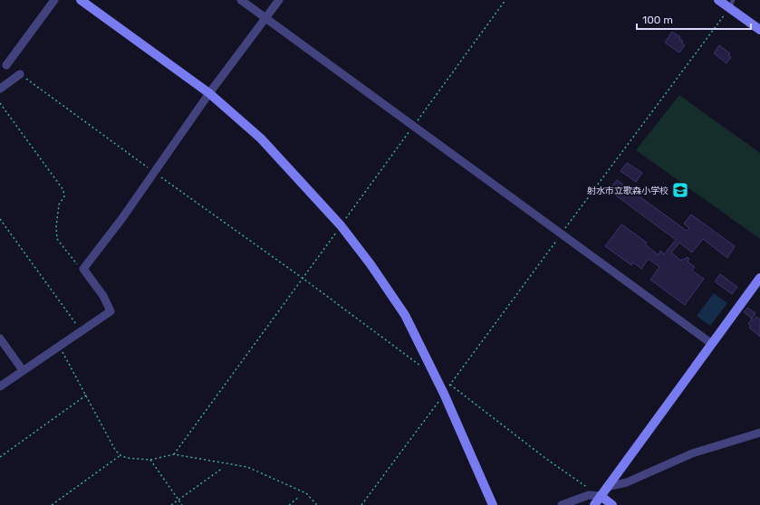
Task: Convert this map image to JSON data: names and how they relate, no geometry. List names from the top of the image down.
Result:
{
  "places": {
    "school or university": ["射水市立歌森小学校"]
  },
  "scale_bar": "100 m"
}
